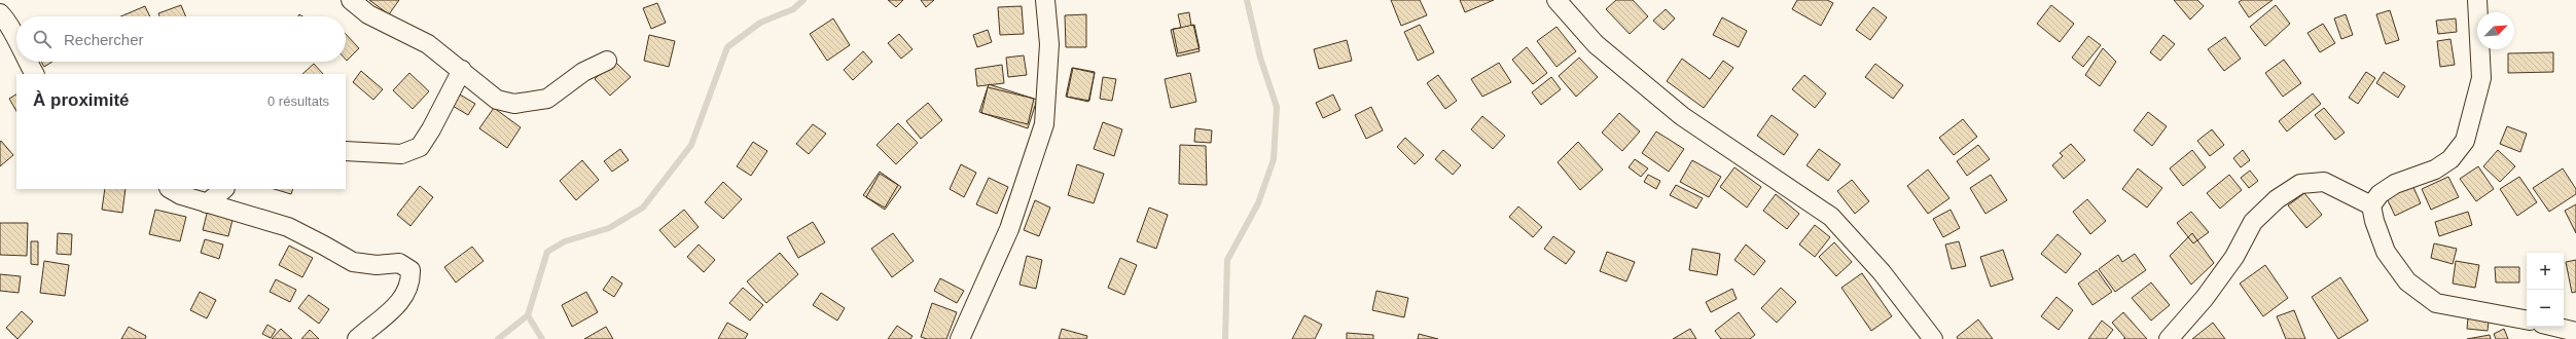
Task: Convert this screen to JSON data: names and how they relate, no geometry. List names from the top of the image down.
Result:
{
  "north": "top right",
  "page": {
    "search": "Rechercher",
    "heading": ["À proximité", "0 résultats"],
    "map_buttons": ["+", "−"]
  }
}
